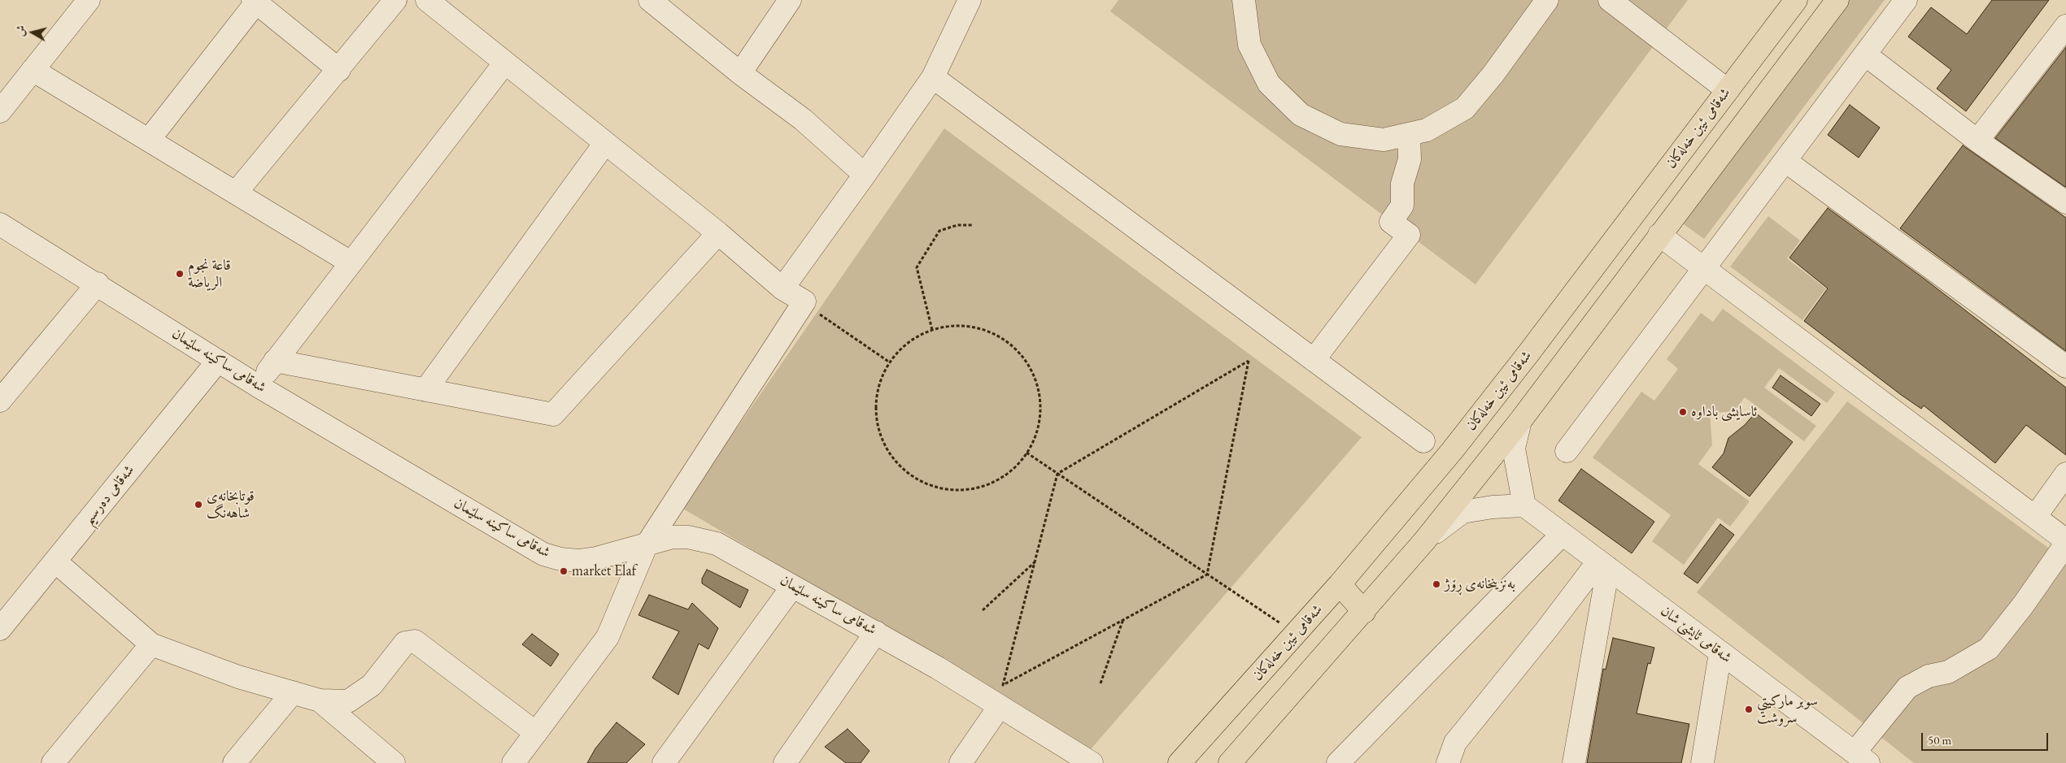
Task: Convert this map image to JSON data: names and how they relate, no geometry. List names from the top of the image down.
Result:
{
  "streets": {
    "main road": ["شەقامی ئیبن خەلەکان"],
    "street": ["شەقامی ساکینە سلێمان", "شەقامی دەرسیم", "شەقامی ئایشێ شان"]
  },
  "crossings": [
    ["شەقامی ساکینە سلێمان", "شەقامی دەرسیم"]
  ],
  "places": [
    "قاعة نجوم الرياضة",
    "ئاسايشى باداوه",
    "قوتابخانەى شاهەنگ",
    "market Elaf",
    "بەنزینخانەی ڕۆژ",
    "سوبر ماركيتي سروشت"
  ],
  "scale_bar": "50 m",
  "north": "left"
}
